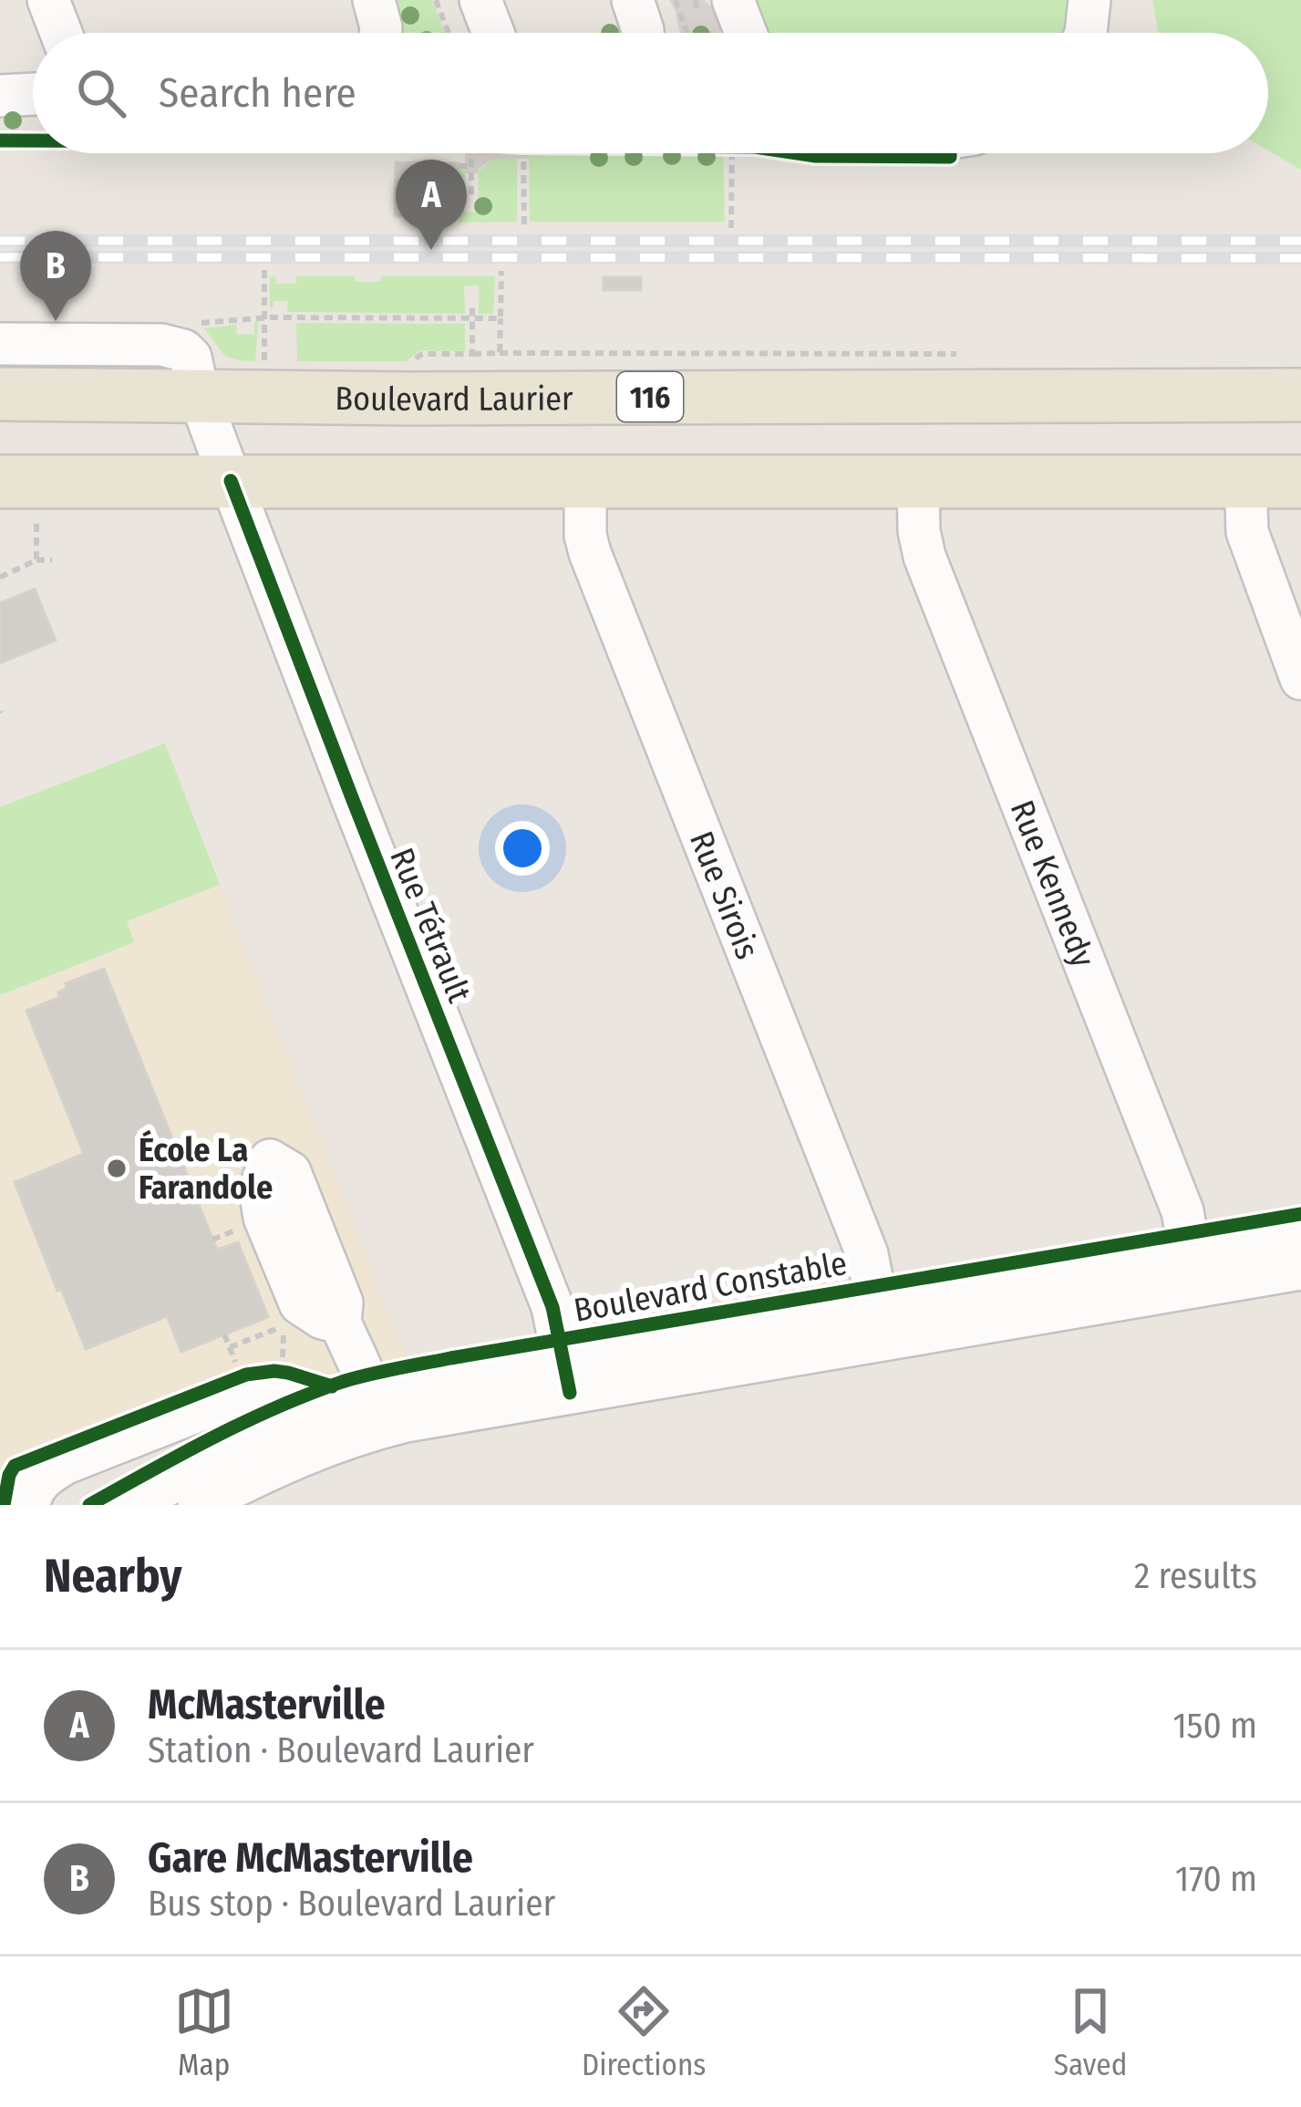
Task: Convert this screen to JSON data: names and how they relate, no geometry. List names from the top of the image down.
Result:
{
  "streets": {
    "main road": ["Boulevard Laurier", "116"],
    "street": [
      "Rue Kennedy",
      "Rue Sirois",
      "Rue Tétrault",
      "Boulevard Constable"
    ]
  },
  "crossings": [
    ["Boulevard Laurier", "Rue Tétrault"],
    ["Rue Kennedy", "Boulevard Constable"],
    ["Rue Sirois", "Boulevard Constable"],
    ["Rue Tétrault", "Boulevard Constable"]
  ],
  "places": ["École La Farandole"],
  "page": {
    "search": "Search here",
    "pins": ["A", "B"],
    "heading": ["Nearby", "2 results"],
    "list": [
      {
        "mark": "A",
        "name": "McMasterville",
        "note": "Station · Boulevard Laurier",
        "value": "150 m"
      },
      {
        "mark": "B",
        "name": "Gare McMasterville",
        "note": "Bus stop · Boulevard Laurier",
        "value": "170 m"
      }
    ],
    "nav": ["Map", "Directions", "Saved"]
  }
}
